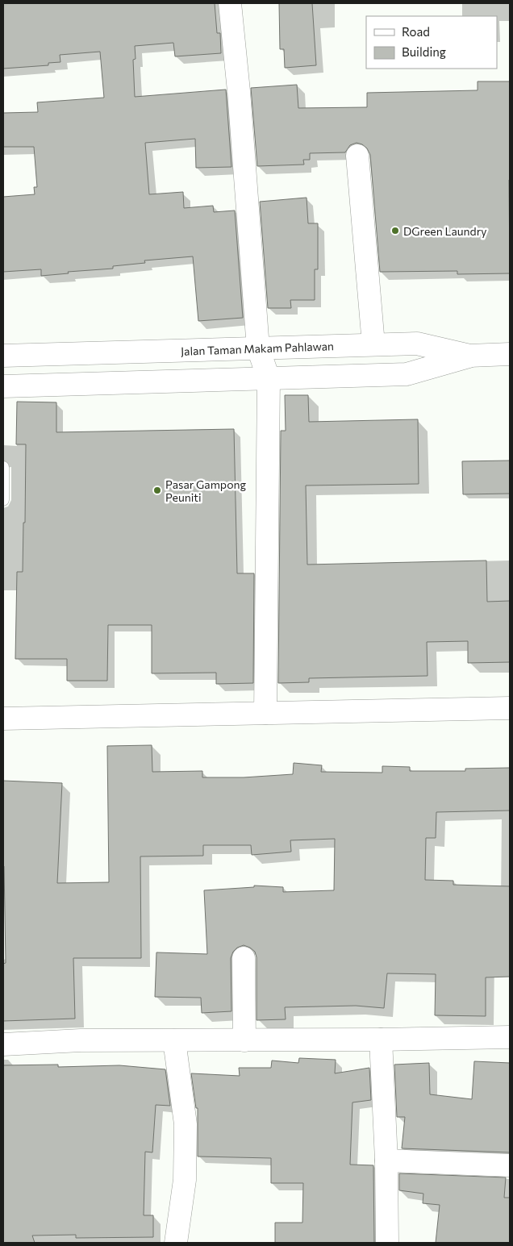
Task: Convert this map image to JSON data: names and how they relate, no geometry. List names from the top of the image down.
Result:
{
  "streets": {
    "street": ["Jalan Taman Makam Pahlawan"]
  },
  "places": ["DGreen Laundry", "Pasar Gampong Peuniti"],
  "legend": ["Road", "Building"]
}
